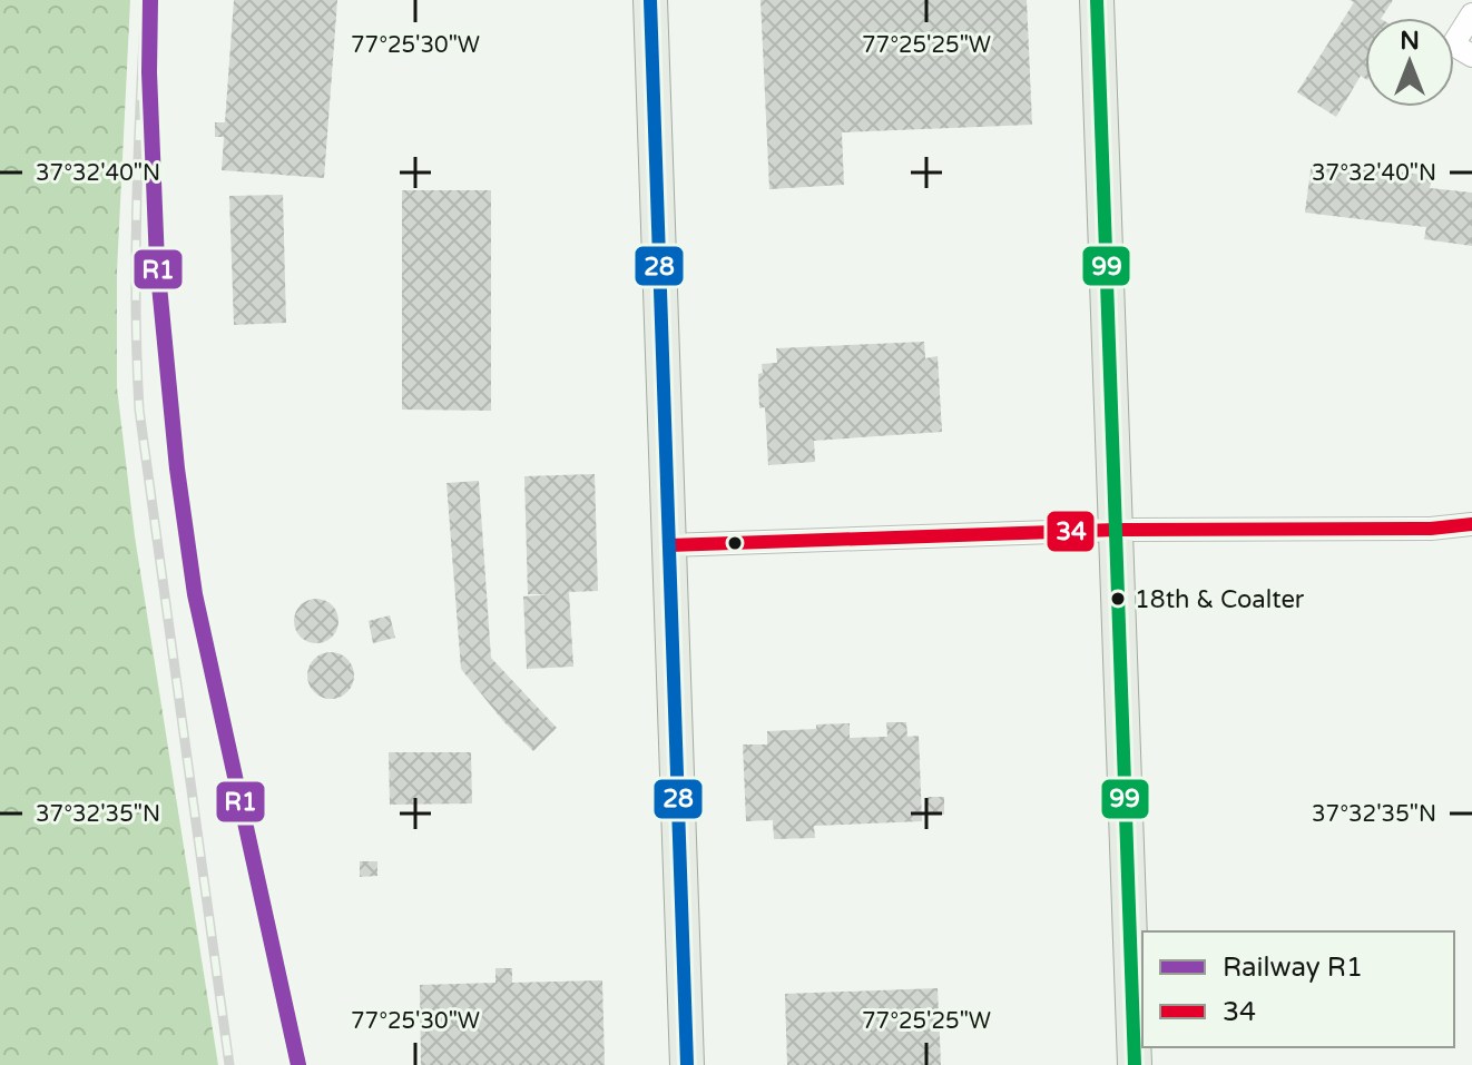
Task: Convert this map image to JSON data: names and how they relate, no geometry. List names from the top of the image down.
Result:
{
  "places": ["18th & Coalter"],
  "lines": [
    "rail line R1",
    "transit line 28",
    "transit line 99",
    "transit line 34"
  ],
  "legend": ["Railway R1", "34"],
  "north": "top",
  "coordinates": [
    "77°25'30\"W",
    "77°25'25\"W",
    "37°32'40\"N",
    "37°32'35\"N"
  ]
}
